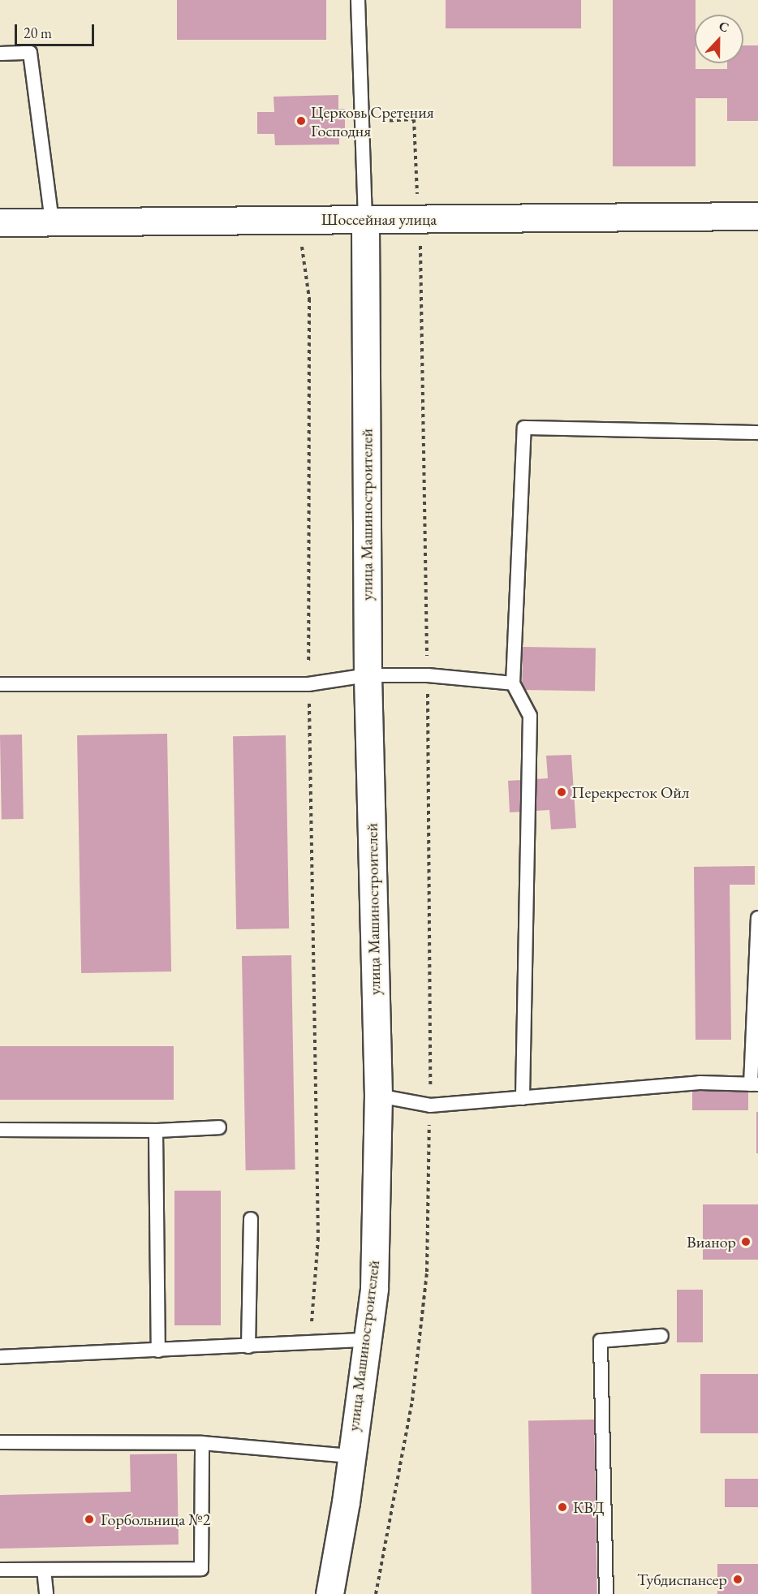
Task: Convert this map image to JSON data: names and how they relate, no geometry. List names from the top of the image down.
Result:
{
  "streets": {
    "street": ["Шоссейная улица", "улица Машиностроителей"]
  },
  "crossings": [
    ["Шоссейная улица", "улица Машиностроителей"]
  ],
  "places": [
    "Церковь Сретения Господня",
    "Перекресток Ойл",
    "Вианор",
    "КВД",
    "Горбольница №2",
    "Тубдиспансер"
  ],
  "scale_bar": "20 m",
  "north": "top"
}
